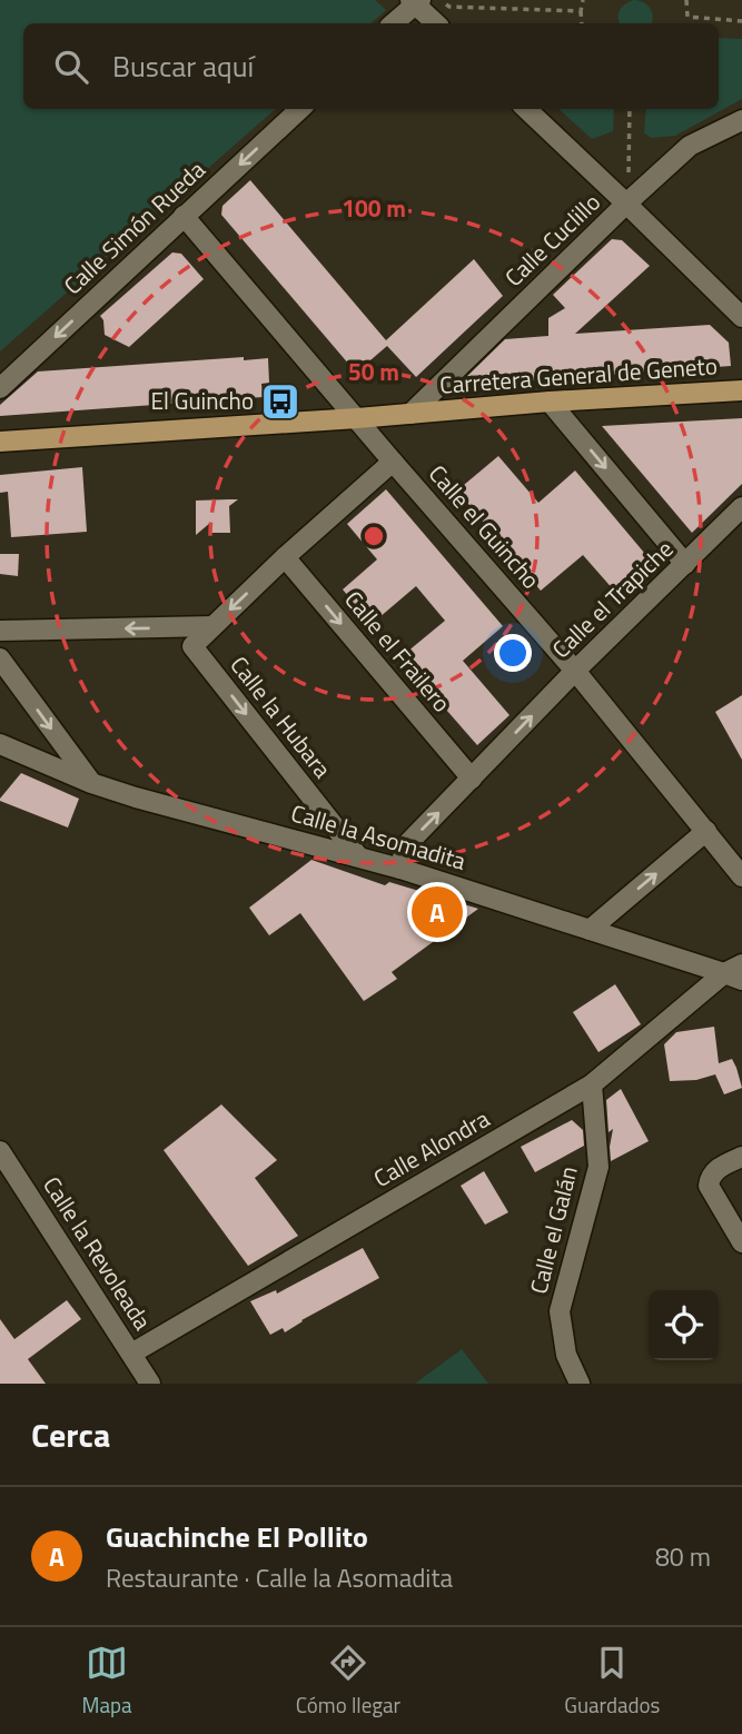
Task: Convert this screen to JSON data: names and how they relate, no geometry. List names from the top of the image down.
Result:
{
  "streets": {
    "main road": ["Carretera General de Geneto"],
    "street": [
      "Calle Simón Rueda",
      "Calle Cuclillo",
      "Calle el Guincho",
      "Calle el Trapiche",
      "Calle el Frailero",
      "Calle la Hubara",
      "Calle la Asomadita",
      "Calle Alondra",
      "Calle el Galán",
      "Calle la Revoleada"
    ]
  },
  "crossings": [
    ["Calle Simón Rueda", "Calle el Guincho"],
    ["Calle Cuclillo", "Carretera General de Geneto"],
    ["Carretera General de Geneto", "Calle el Guincho"],
    ["Calle el Guincho", "Calle el Trapiche"],
    ["Calle el Trapiche", "Calle el Frailero"],
    ["Calle el Trapiche", "Calle la Asomadita"],
    ["Calle la Hubara", "Calle la Asomadita"],
    ["Calle la Asomadita", "Calle Alondra"],
    ["Calle Alondra", "Calle el Galán"],
    ["Calle Alondra", "Calle la Revoleada"]
  ],
  "one_way": ["Calle Simón Rueda", "Calle el Trapiche", "Calle el Frailero"],
  "places": {
    "bus stop": ["El Guincho"]
  },
  "page": {
    "search": "Buscar aquí",
    "pins": "A",
    "heading": "Cerca",
    "list": [
      {
        "mark": "A",
        "name": "Guachinche El Pollito",
        "note": "Restaurante · Calle la Asomadita",
        "value": "80 m"
      }
    ],
    "nav": ["Mapa", "Cómo llegar", "Guardados"]
  },
  "rings": ["100 m", "50 m"]
}
